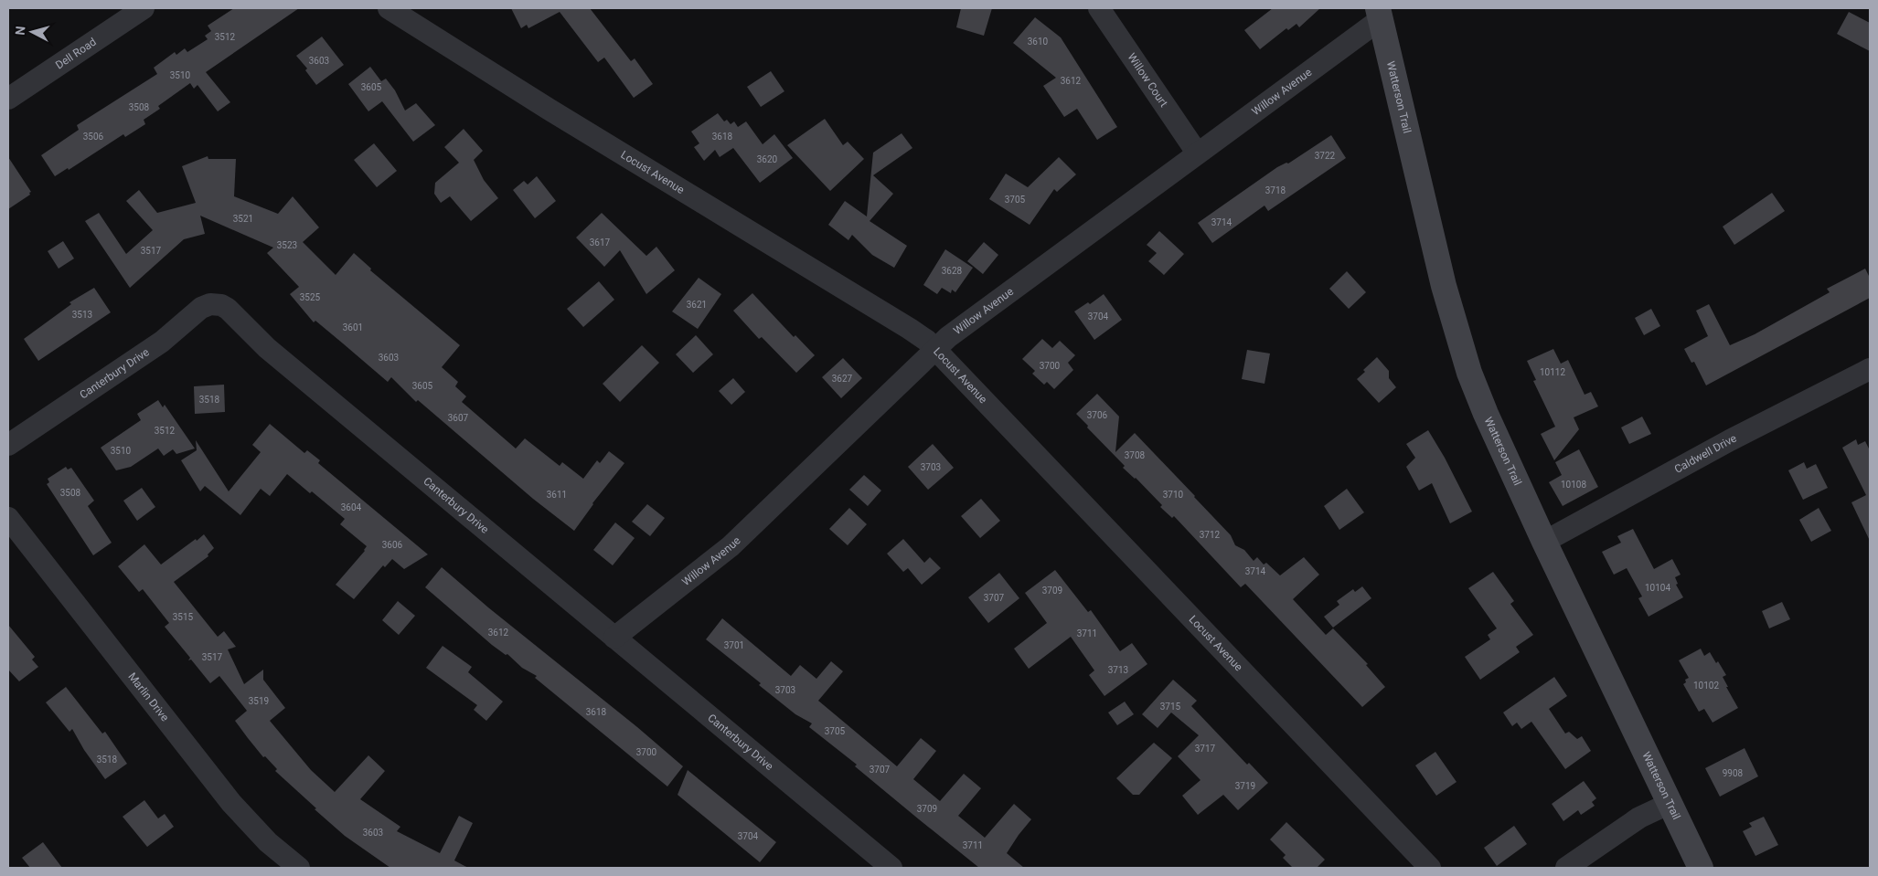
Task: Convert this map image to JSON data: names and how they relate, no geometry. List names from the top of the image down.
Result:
{
  "streets": {
    "main road": ["Watterson Trail"],
    "street": [
      "Dell Road",
      "Willow Court",
      "Willow Avenue",
      "Locust Avenue",
      "Canterbury Drive",
      "Caldwell Drive",
      "Marlin Drive"
    ]
  },
  "crossings": [
    ["Willow Court", "Willow Avenue"],
    ["Willow Avenue", "Watterson Trail"],
    ["Willow Avenue", "Locust Avenue"],
    ["Willow Avenue", "Canterbury Drive"],
    ["Watterson Trail", "Caldwell Drive"]
  ],
  "house_numbers": [
    "3512",
    "3610",
    "3603",
    "3510",
    "3612",
    "3605",
    "3508",
    "3506",
    "3618",
    "3722",
    "3620",
    "3718",
    "3705",
    "3521",
    "3714",
    "3617",
    "3523",
    "3517",
    "3628",
    "3525",
    "3621",
    "3513",
    "3704",
    "3601",
    "3603",
    "3700",
    "10112",
    "3627",
    "3605",
    "3518",
    "3706",
    "3607",
    "3512",
    "3510",
    "3708",
    "3703",
    "10108",
    "3508",
    "3611",
    "3710",
    "3604",
    "3712",
    "3606",
    "3714",
    "10104",
    "3709",
    "3707",
    "3515",
    "3612",
    "3711",
    "3701",
    "3517",
    "3713",
    "10102",
    "3703",
    "3519",
    "3715",
    "3618",
    "3705",
    "3717",
    "3700",
    "3518",
    "3707",
    "9908",
    "3719",
    "3709",
    "3603",
    "3704",
    "3711"
  ],
  "north": "left"
}
